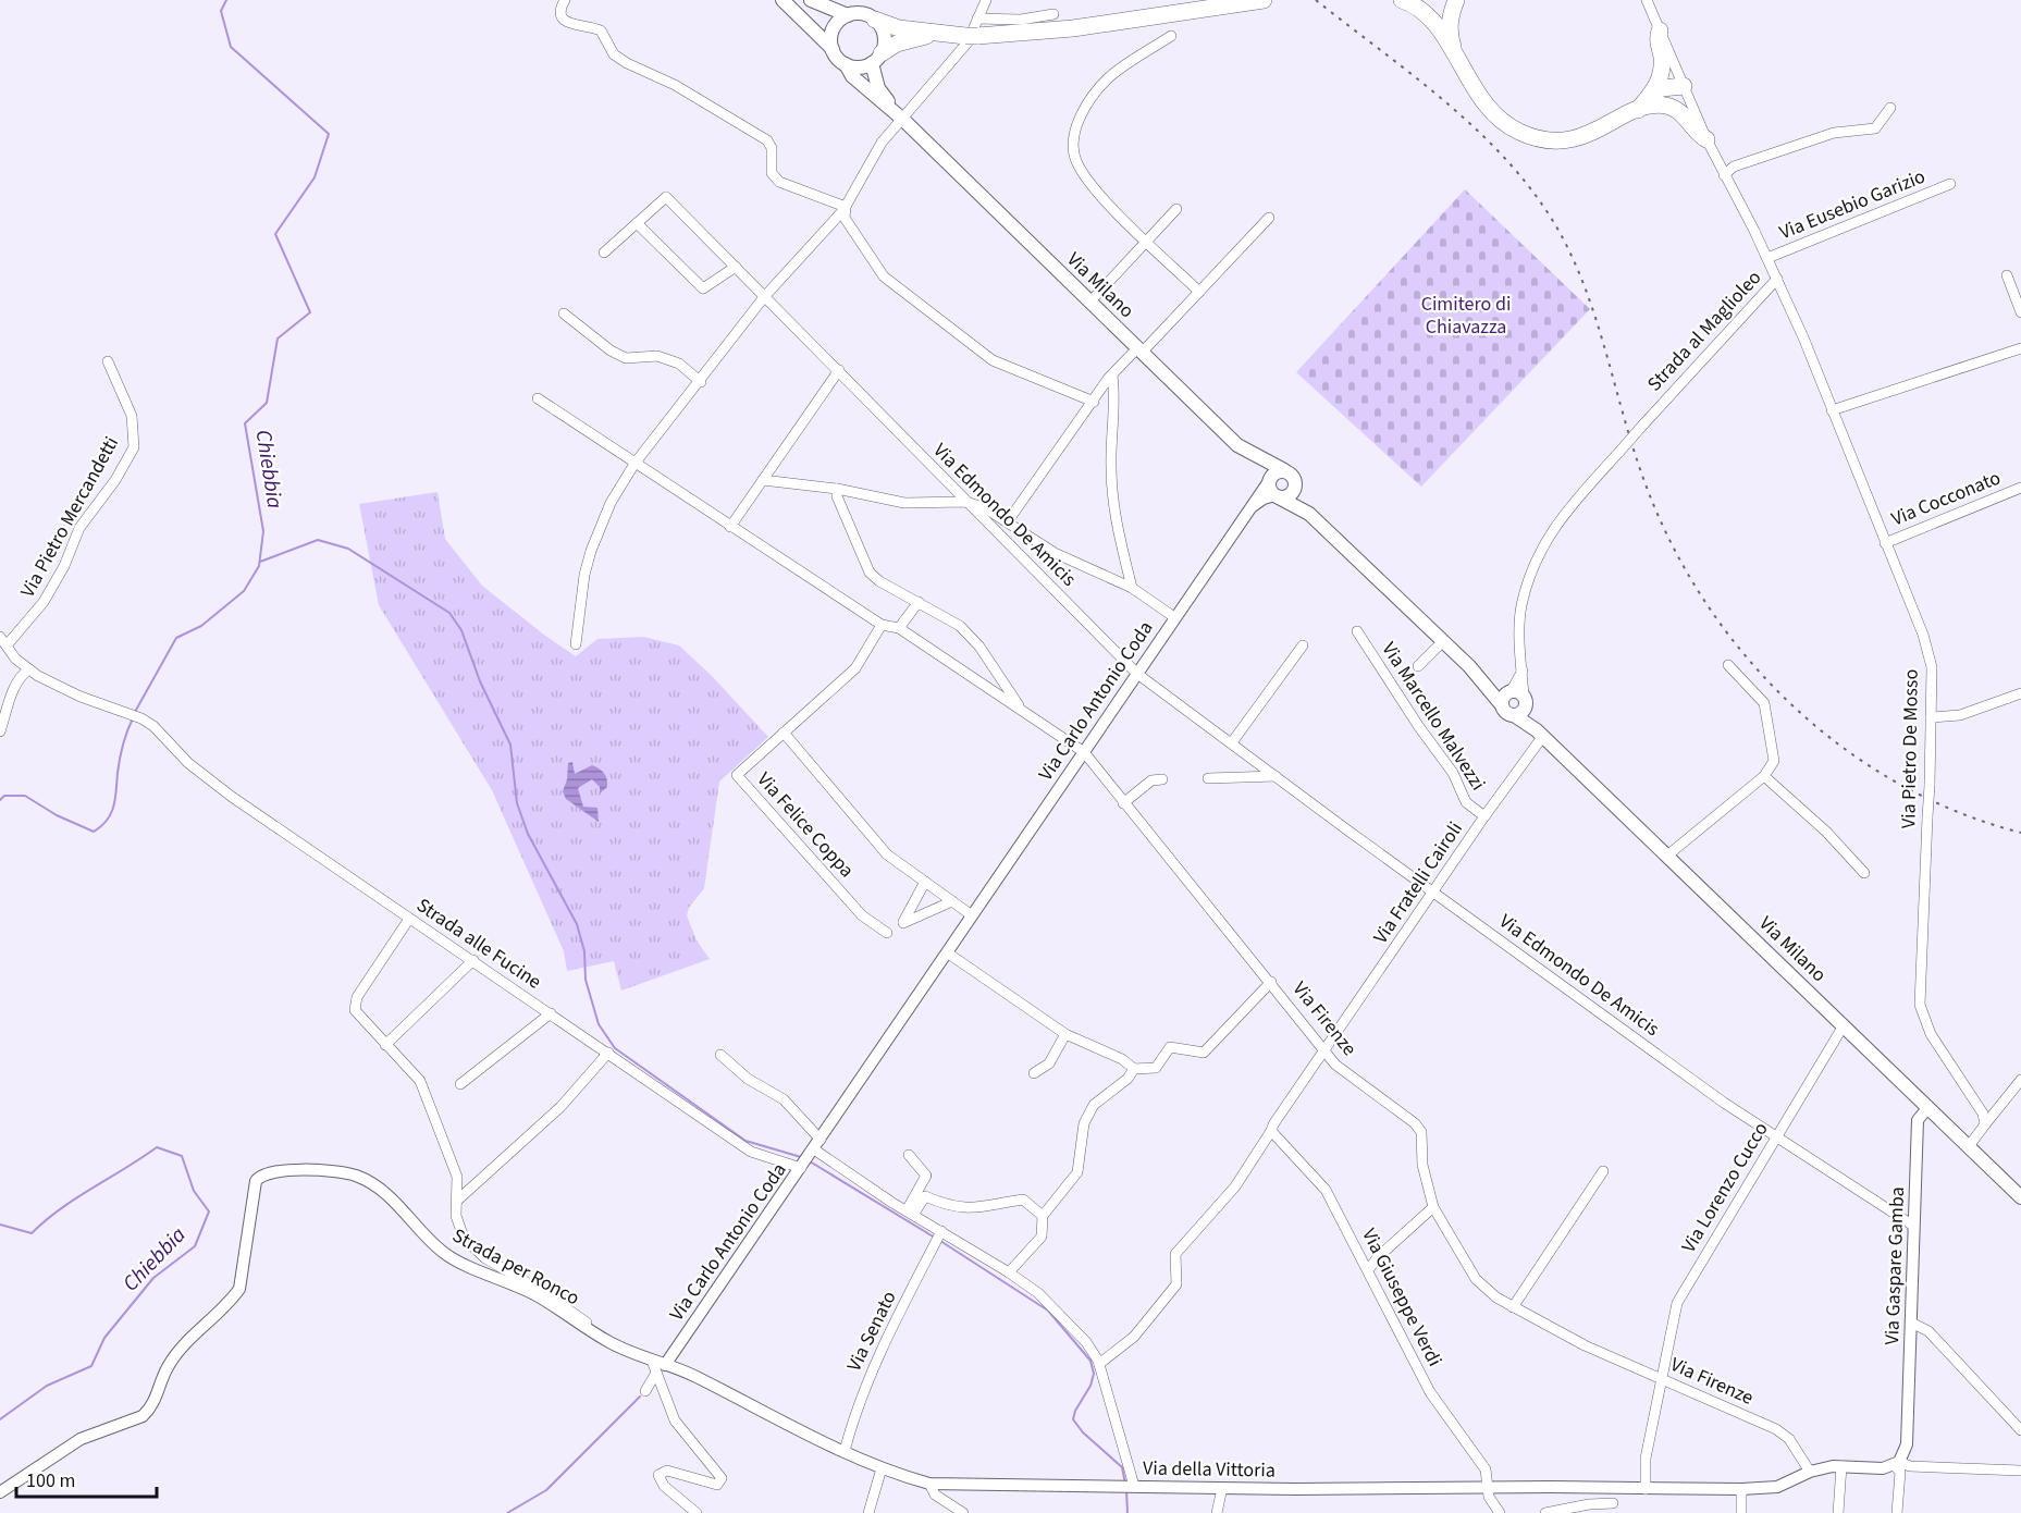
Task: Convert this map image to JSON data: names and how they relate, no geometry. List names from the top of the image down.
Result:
{
  "streets": {
    "main road": ["Via Milano"],
    "street": [
      "Via Eusebio Garizio",
      "Strada al Maglioleo",
      "Via Cocconato",
      "Via Edmondo De Amicis",
      "Via Pietro Mercandetti",
      "Via Carlo Antonio Coda",
      "Via Marcello Malvezzi",
      "Via Pietro De Mosso",
      "Via Felice Coppa",
      "Via Fratelli Cairoli",
      "Strada alle Fucine",
      "Via Firenze",
      "Via Lorenzo Cucco",
      "Via Gaspare Gamba",
      "Strada per Ronco",
      "Via Giuseppe Verdi",
      "Via Senato",
      "Via della Vittoria"
    ]
  },
  "crossings": [
    ["Via Eusebio Garizio", "Strada al Maglioleo"],
    ["Via Milano", "Strada al Maglioleo"],
    ["Via Milano", "Via Carlo Antonio Coda"],
    ["Via Milano", "Via Fratelli Cairoli"],
    ["Via Milano", "Via Lorenzo Cucco"],
    ["Via Milano", "Via Gaspare Gamba"],
    ["Strada al Maglioleo", "Via Pietro De Mosso"],
    ["Via Cocconato", "Via Pietro De Mosso"],
    ["Via Edmondo De Amicis", "Via Carlo Antonio Coda"],
    ["Via Edmondo De Amicis", "Via Fratelli Cairoli"],
    ["Via Edmondo De Amicis", "Via Lorenzo Cucco"],
    ["Via Edmondo De Amicis", "Via Gaspare Gamba"],
    ["Via Pietro Mercandetti", "Strada alle Fucine"],
    ["Via Carlo Antonio Coda", "Strada alle Fucine"],
    ["Via Carlo Antonio Coda", "Via Firenze"],
    ["Via Carlo Antonio Coda", "Strada per Ronco"],
    ["Via Carlo Antonio Coda", "Via della Vittoria"],
    ["Via Marcello Malvezzi", "Via Fratelli Cairoli"],
    ["Via Fratelli Cairoli", "Via Firenze"],
    ["Via Firenze", "Via Lorenzo Cucco"],
    ["Via Firenze", "Via della Vittoria"],
    ["Via Lorenzo Cucco", "Via della Vittoria"],
    ["Strada per Ronco", "Via della Vittoria"],
    ["Via Giuseppe Verdi", "Via della Vittoria"],
    ["Via Senato", "Via della Vittoria"]
  ],
  "water": ["Chiebbia"],
  "parks": ["Cimitero di Chiavazza"],
  "scale_bar": "100 m"
}
